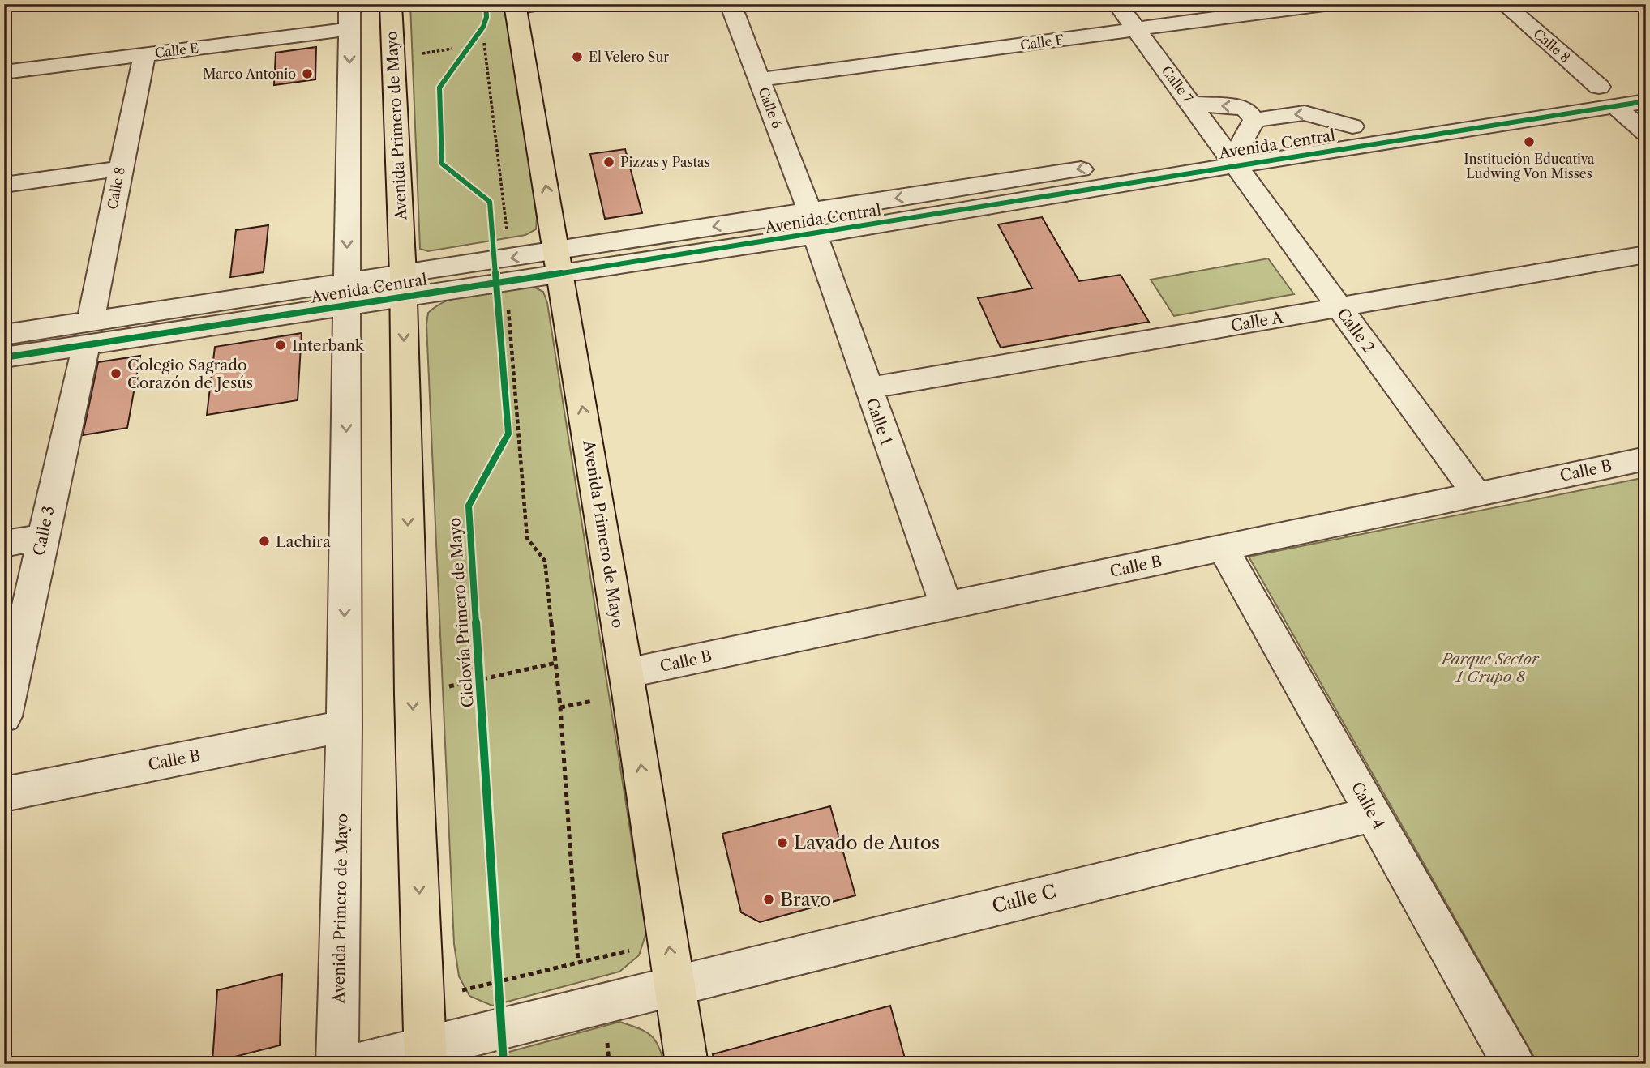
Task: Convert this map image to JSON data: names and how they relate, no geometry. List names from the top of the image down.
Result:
{
  "streets": {
    "main road": ["Avenida Primero de Mayo"],
    "street": [
      "Calle F",
      "Calle 8",
      "Calle E",
      "Calle 7",
      "Calle 6",
      "Avenida Central",
      "Calle A",
      "Calle 2",
      "Calle 1",
      "Calle B",
      "Calle 3",
      "Calle 4",
      "Calle C"
    ],
    "cycle path": ["Ciclovía Primero de Mayo"]
  },
  "crossings": [
    ["Calle F", "Calle 7"],
    ["Calle F", "Calle 6"],
    ["Calle 8", "Calle E"],
    ["Calle 8", "Avenida Central"],
    ["Calle 8", "Calle 3"],
    ["Calle E", "Avenida Primero de Mayo"],
    ["Calle 7", "Avenida Central"],
    ["Calle 7", "Calle 2"],
    ["Calle 6", "Avenida Central"],
    ["Calle 6", "Calle 1"],
    ["Avenida Primero de Mayo", "Avenida Central"],
    ["Avenida Primero de Mayo", "Calle B"],
    ["Avenida Primero de Mayo", "Calle C"],
    ["Avenida Central", "Calle 2"],
    ["Avenida Central", "Calle 1"],
    ["Avenida Central", "Calle 3"],
    ["Calle A", "Calle 2"],
    ["Calle A", "Calle 1"],
    ["Calle 2", "Calle B"],
    ["Calle 1", "Calle B"],
    ["Calle B", "Calle 4"],
    ["Calle 4", "Calle C"]
  ],
  "parks": ["Parque Sector 1 Grupo 8"],
  "places": [
    "El Velero Sur",
    "Marco Antonio",
    "Institución Educativa Ludwing Von Misses",
    "Pizzas y Pastas",
    "Interbank",
    "Colegio Sagrado Corazón de Jesús",
    "Lachira",
    "Lavado de Autos",
    "Bravo"
  ]
}
